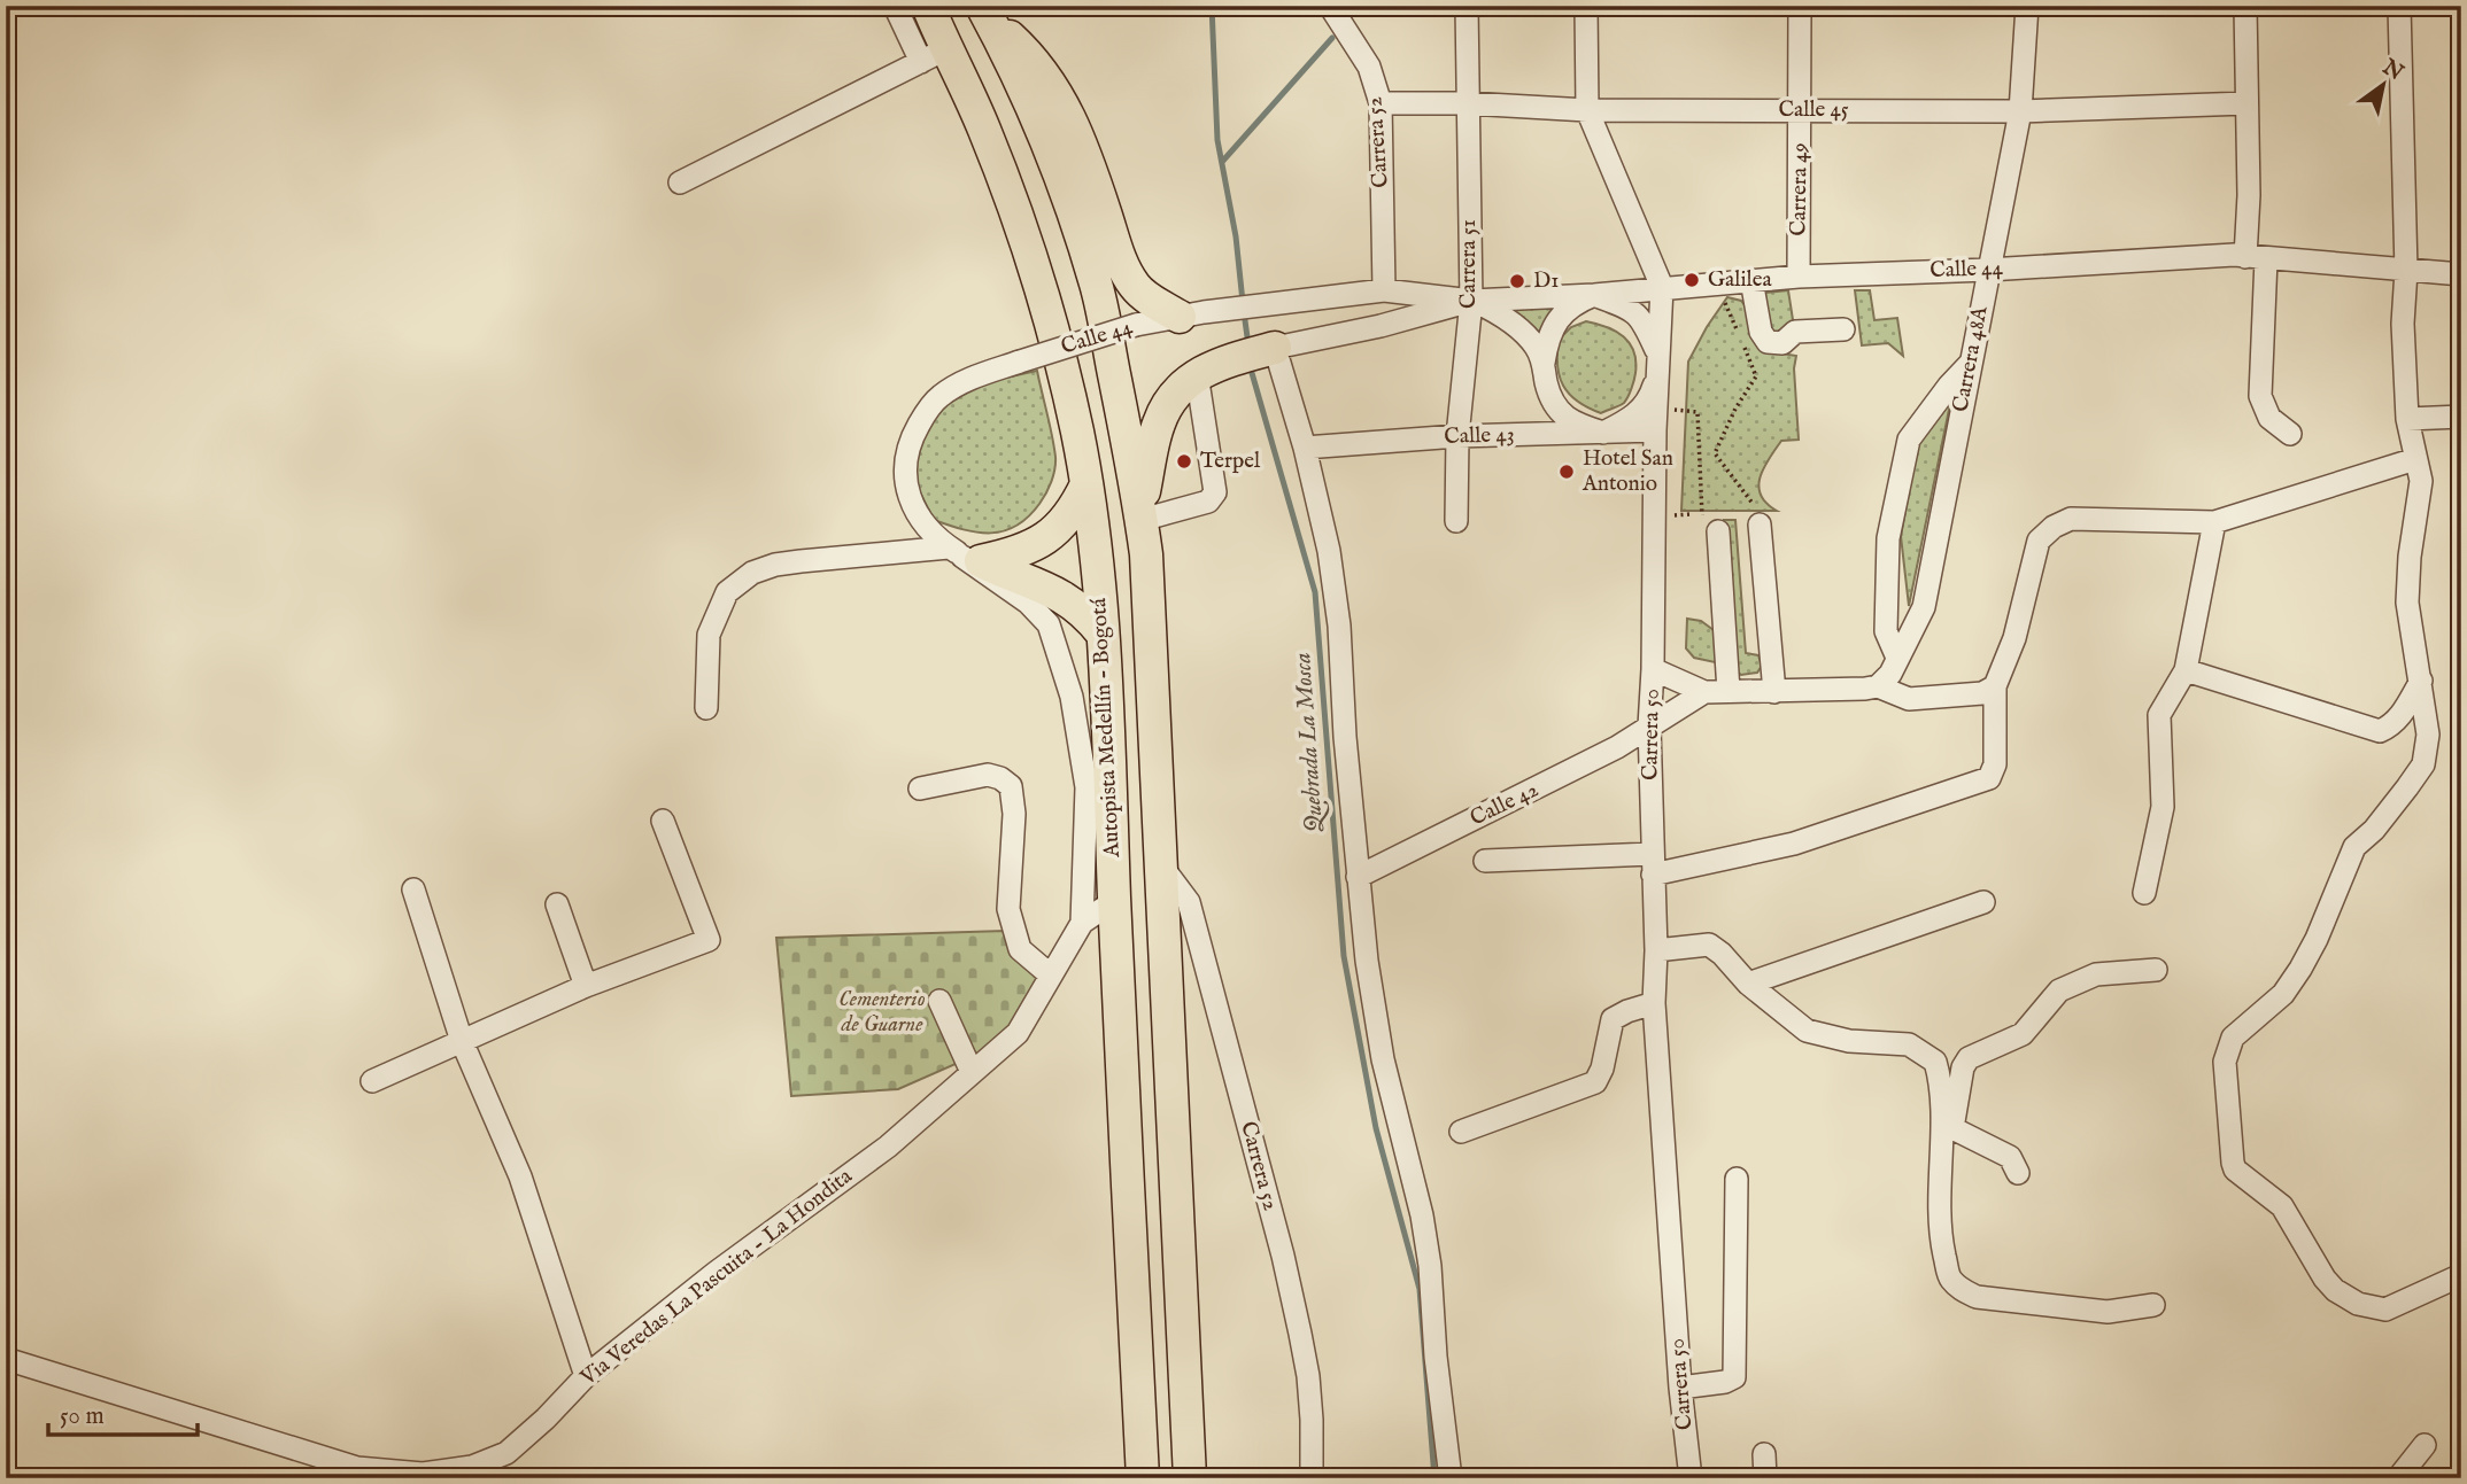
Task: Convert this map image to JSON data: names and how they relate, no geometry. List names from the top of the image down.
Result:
{
  "streets": {
    "highway": ["Autopista Medellín - Bogotá"],
    "street": [
      "Calle 45",
      "Carrera 52",
      "Carrera 49",
      "Carrera 51",
      "Calle 44",
      "Carrera 48A",
      "Calle 43",
      "Carrera 50",
      "Calle 42",
      "Via Veredas La Pascuita - La Hondita"
    ]
  },
  "crossings": [
    ["Calle 45", "Carrera 52"],
    ["Calle 45", "Carrera 49"],
    ["Calle 45", "Carrera 51"],
    ["Calle 45", "Carrera 48A"],
    ["Calle 45", "Carrera 50"],
    ["Carrera 52", "Calle 44"],
    ["Carrera 49", "Calle 44"],
    ["Carrera 51", "Calle 44"],
    ["Carrera 51", "Calle 43"],
    ["Calle 44", "Carrera 48A"],
    ["Calle 44", "Calle 43"],
    ["Calle 44", "Carrera 50"],
    ["Calle 44", "Via Veredas La Pascuita - La Hondita"],
    ["Calle 43", "Carrera 50"],
    ["Autopista Medellín - Bogotá", "Via Veredas La Pascuita - La Hondita"],
    ["Carrera 50", "Calle 42"]
  ],
  "water": ["Quebrada La Mosca"],
  "parks": ["Cementerio de Guarne"],
  "places": [
    "Galilea",
    "D1",
    "Terpel",
    "Hotel San Antonio"
  ],
  "scale_bar": "50 m",
  "north": "top right"
}
